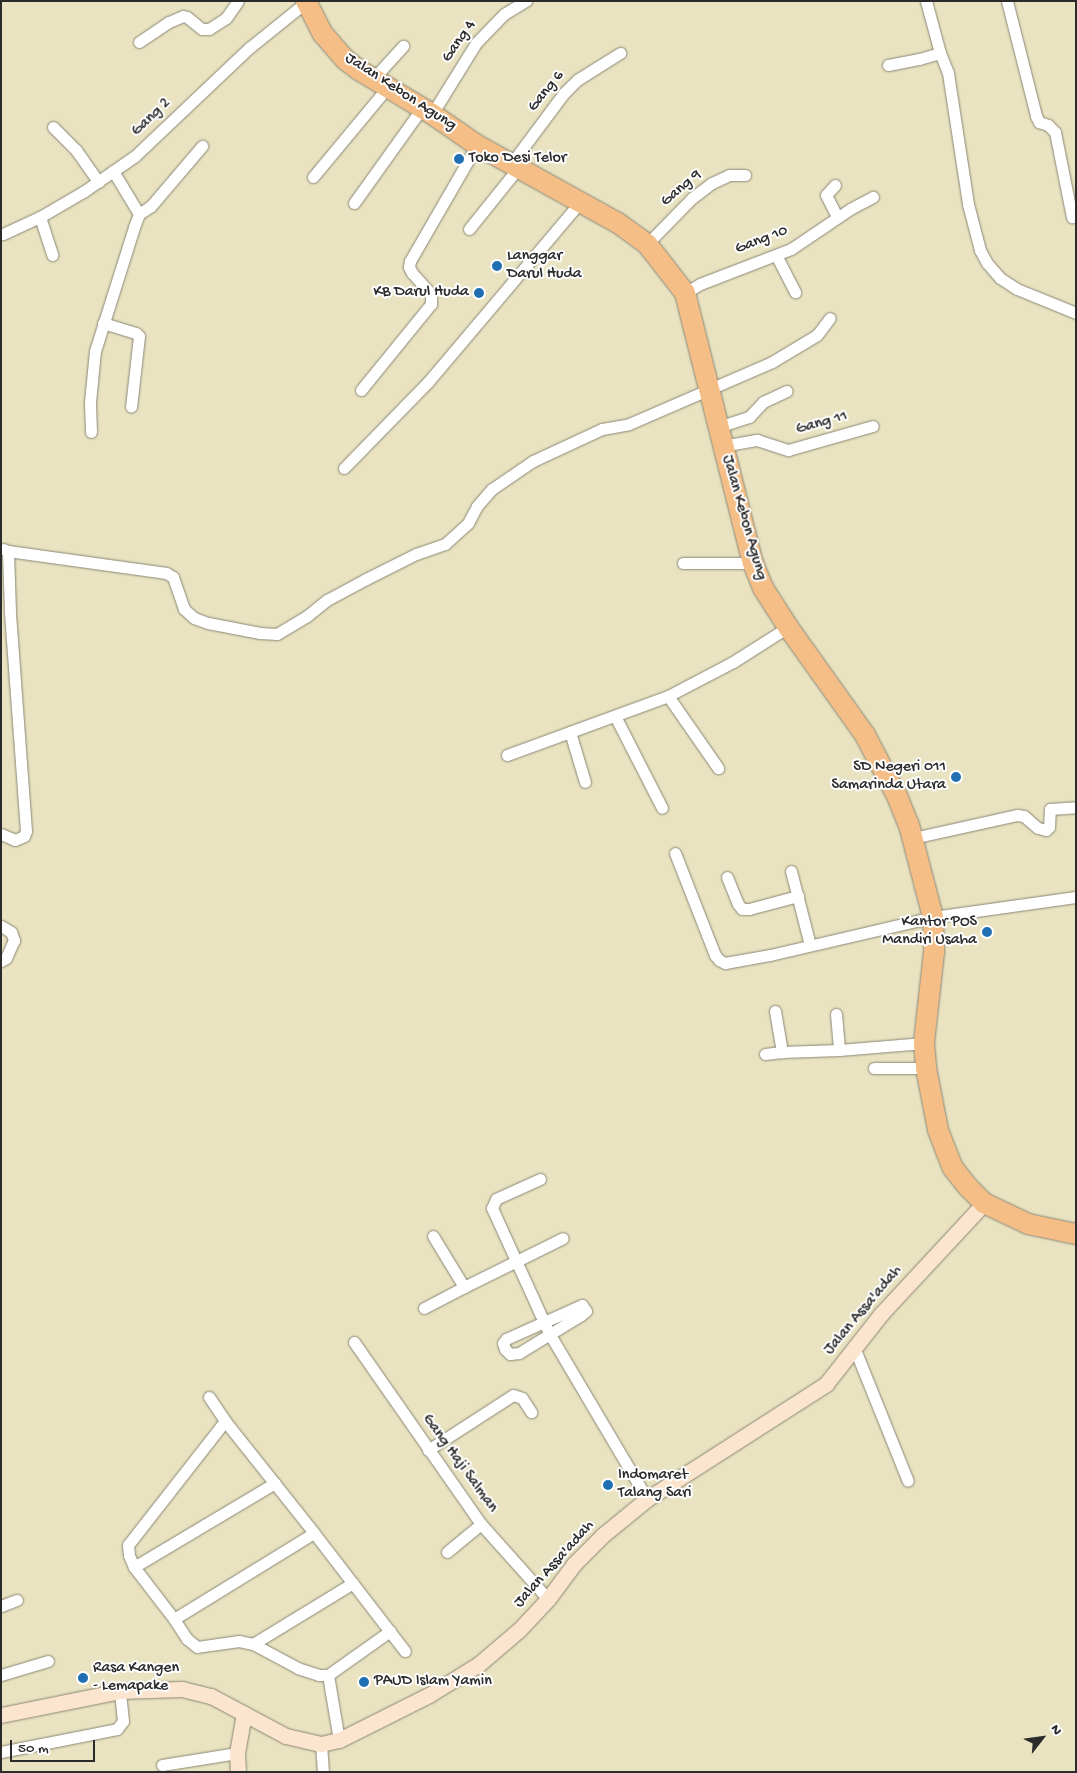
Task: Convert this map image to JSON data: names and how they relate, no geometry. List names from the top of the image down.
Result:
{
  "streets": {
    "highway": ["Jalan Kebon Agung"],
    "street": [
      "Gang 4",
      "Gang 6",
      "Gang 2",
      "Gang 9",
      "Gang 10",
      "Gang 11",
      "Jalan Assa'adah",
      "Gang Haji Salman"
    ]
  },
  "crossings": [
    ["Gang 4", "Jalan Kebon Agung"],
    ["Gang 6", "Jalan Kebon Agung"],
    ["Jalan Kebon Agung", "Gang 2"],
    ["Jalan Kebon Agung", "Gang 9"],
    ["Jalan Kebon Agung", "Gang 10"],
    ["Jalan Kebon Agung", "Gang 11"],
    ["Jalan Kebon Agung", "Jalan Assa'adah"],
    ["Jalan Assa'adah", "Gang Haji Salman"]
  ],
  "places": [
    "Toko Desi Telor",
    "Langgar Darul Huda",
    "KB Darul Huda",
    "SD Negeri 011 Samarinda Utara",
    "Kantor POS Mandiri Usaha",
    "Indomaret Talang Sari",
    "Rasa Kangen - Lemapake",
    "PAUD Islam Yamin"
  ],
  "scale_bar": "50 m",
  "north": "top right"
}
